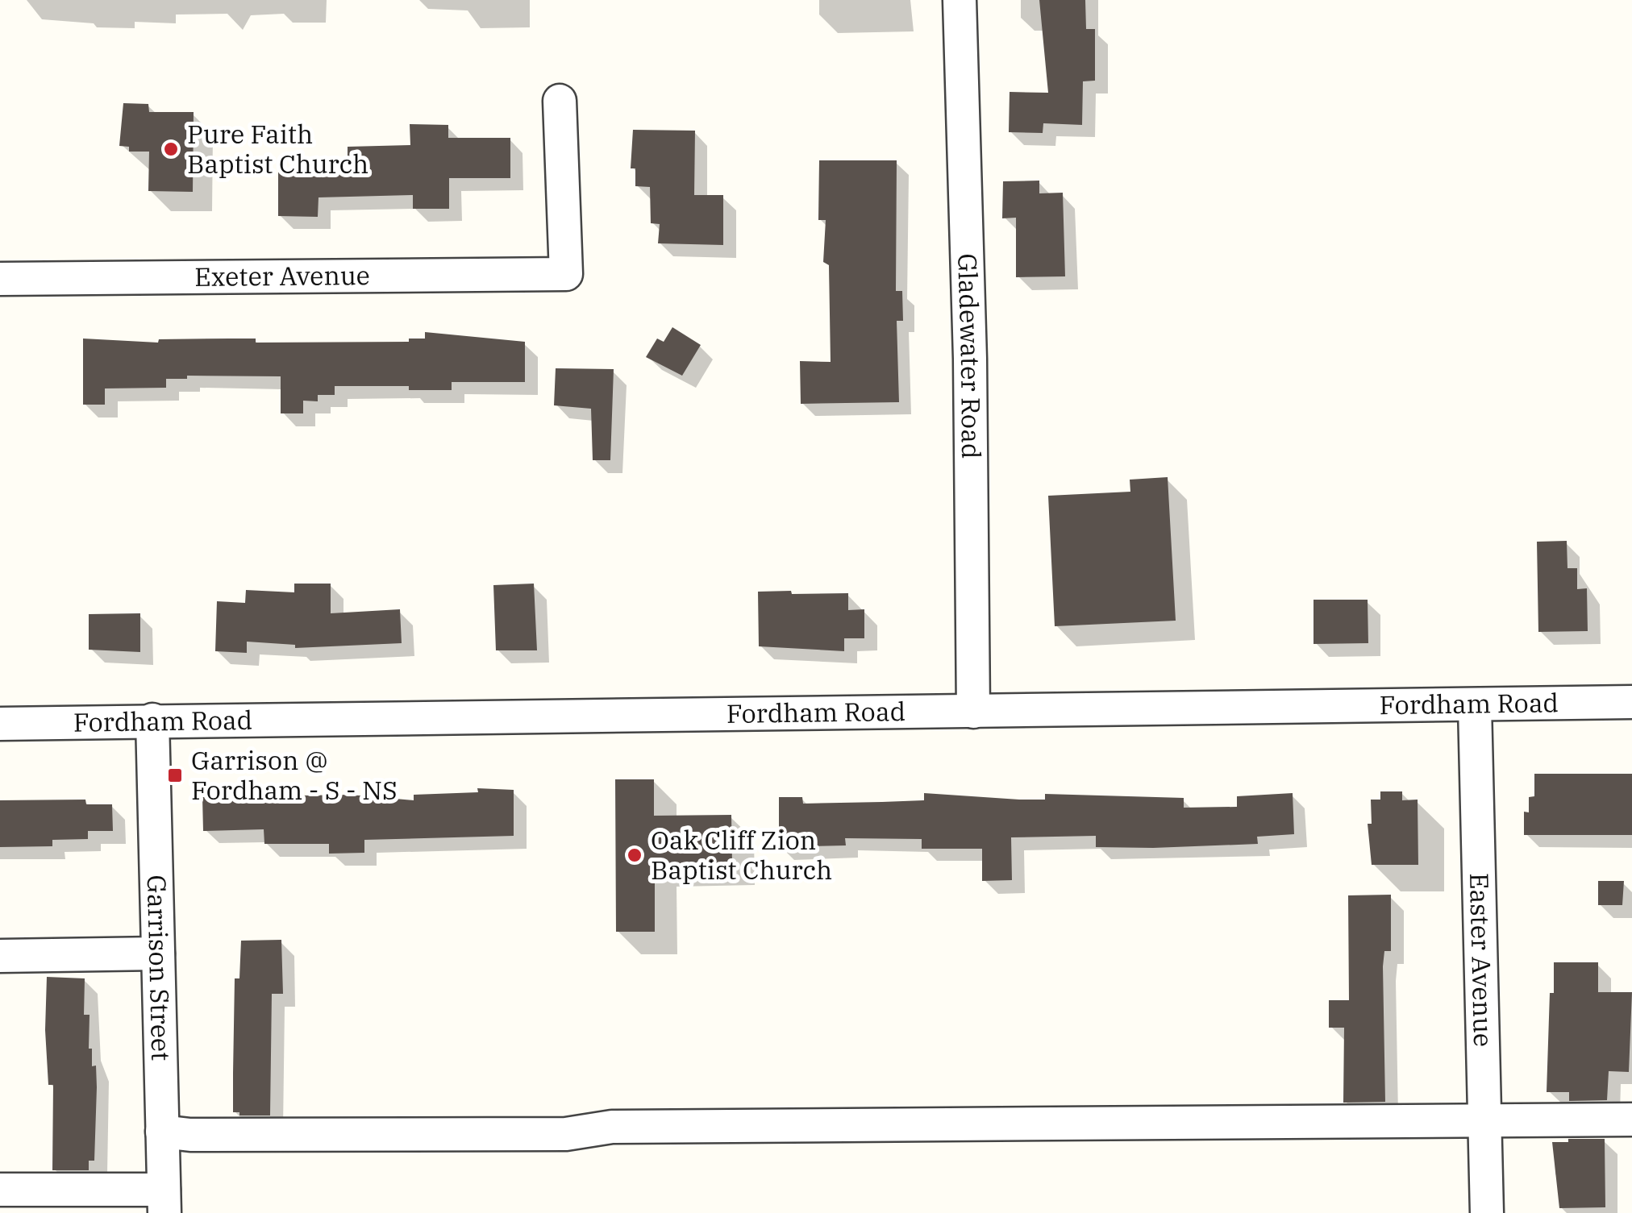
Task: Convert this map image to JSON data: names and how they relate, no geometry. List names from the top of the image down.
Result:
{
  "streets": {
    "street": [
      "Exeter Avenue",
      "Gladewater Road",
      "Fordham Road",
      "Easter Avenue",
      "Garrison Street"
    ]
  },
  "crossings": [
    ["Gladewater Road", "Fordham Road"],
    ["Fordham Road", "Easter Avenue"],
    ["Fordham Road", "Garrison Street"]
  ],
  "places": {
    "other": ["Pure Faith Baptist Church", "Oak Cliff Zion Baptist Church"],
    "transit": ["Garrison @ Fordham - S - NS"]
  }
}
